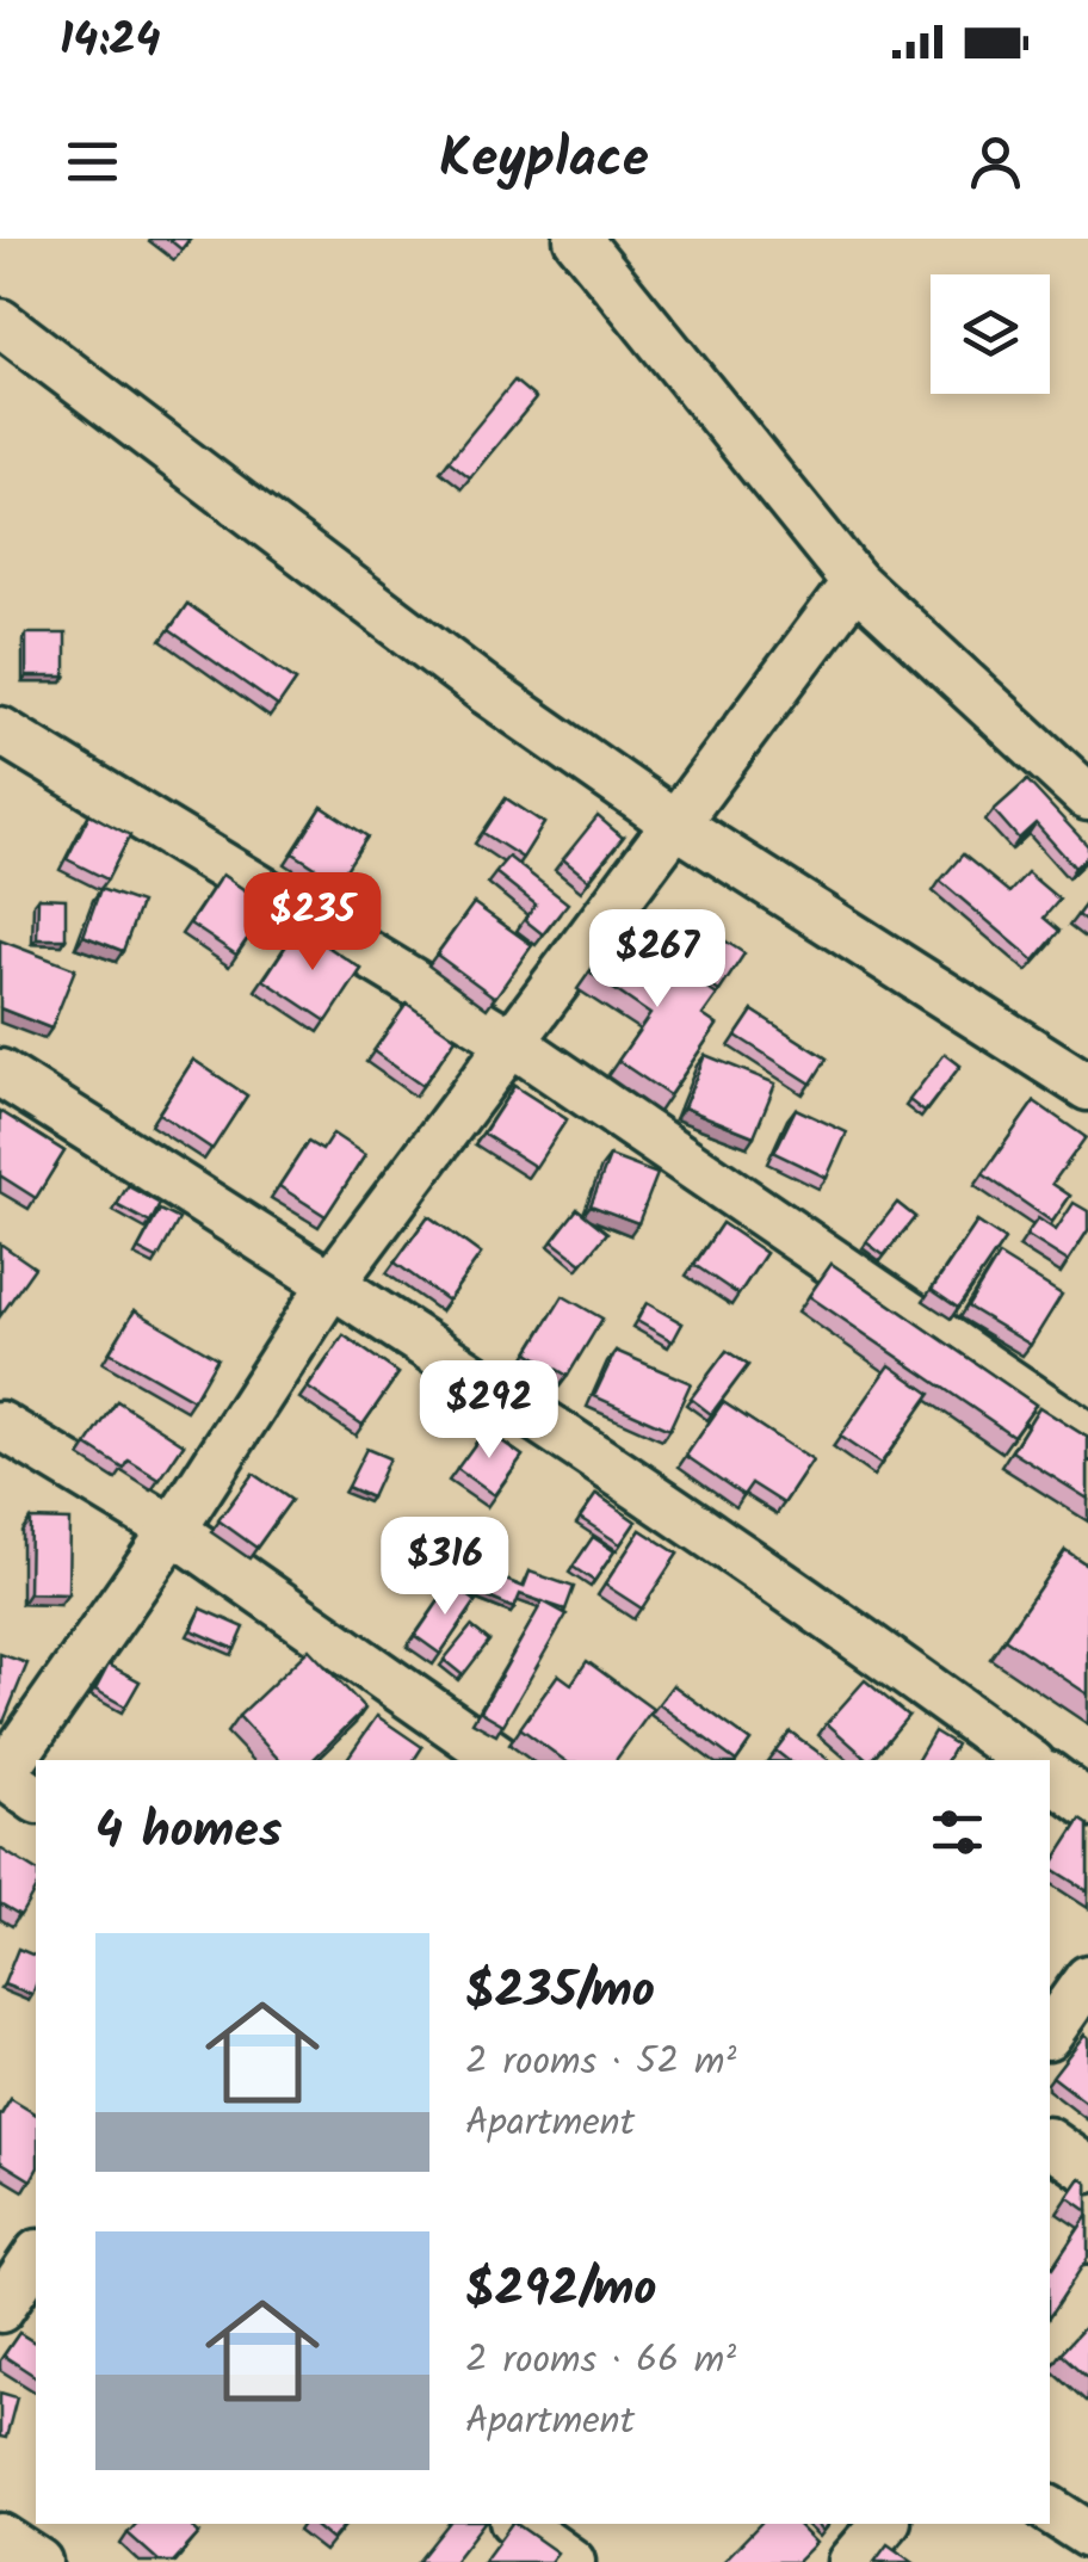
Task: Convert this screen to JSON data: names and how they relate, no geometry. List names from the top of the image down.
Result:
{
  "page": {
    "status": "14:24",
    "header": "Keyplace",
    "price": [
      "$235",
      "$267",
      "$292",
      "$316"
    ],
    "heading": "4 homes",
    "list": [
      {
        "name": "$235/mo",
        "note": "2 rooms · 52 m² · Apartment"
      },
      {
        "name": "$292/mo",
        "note": "2 rooms · 66 m² · Apartment"
      }
    ]
  }
}
